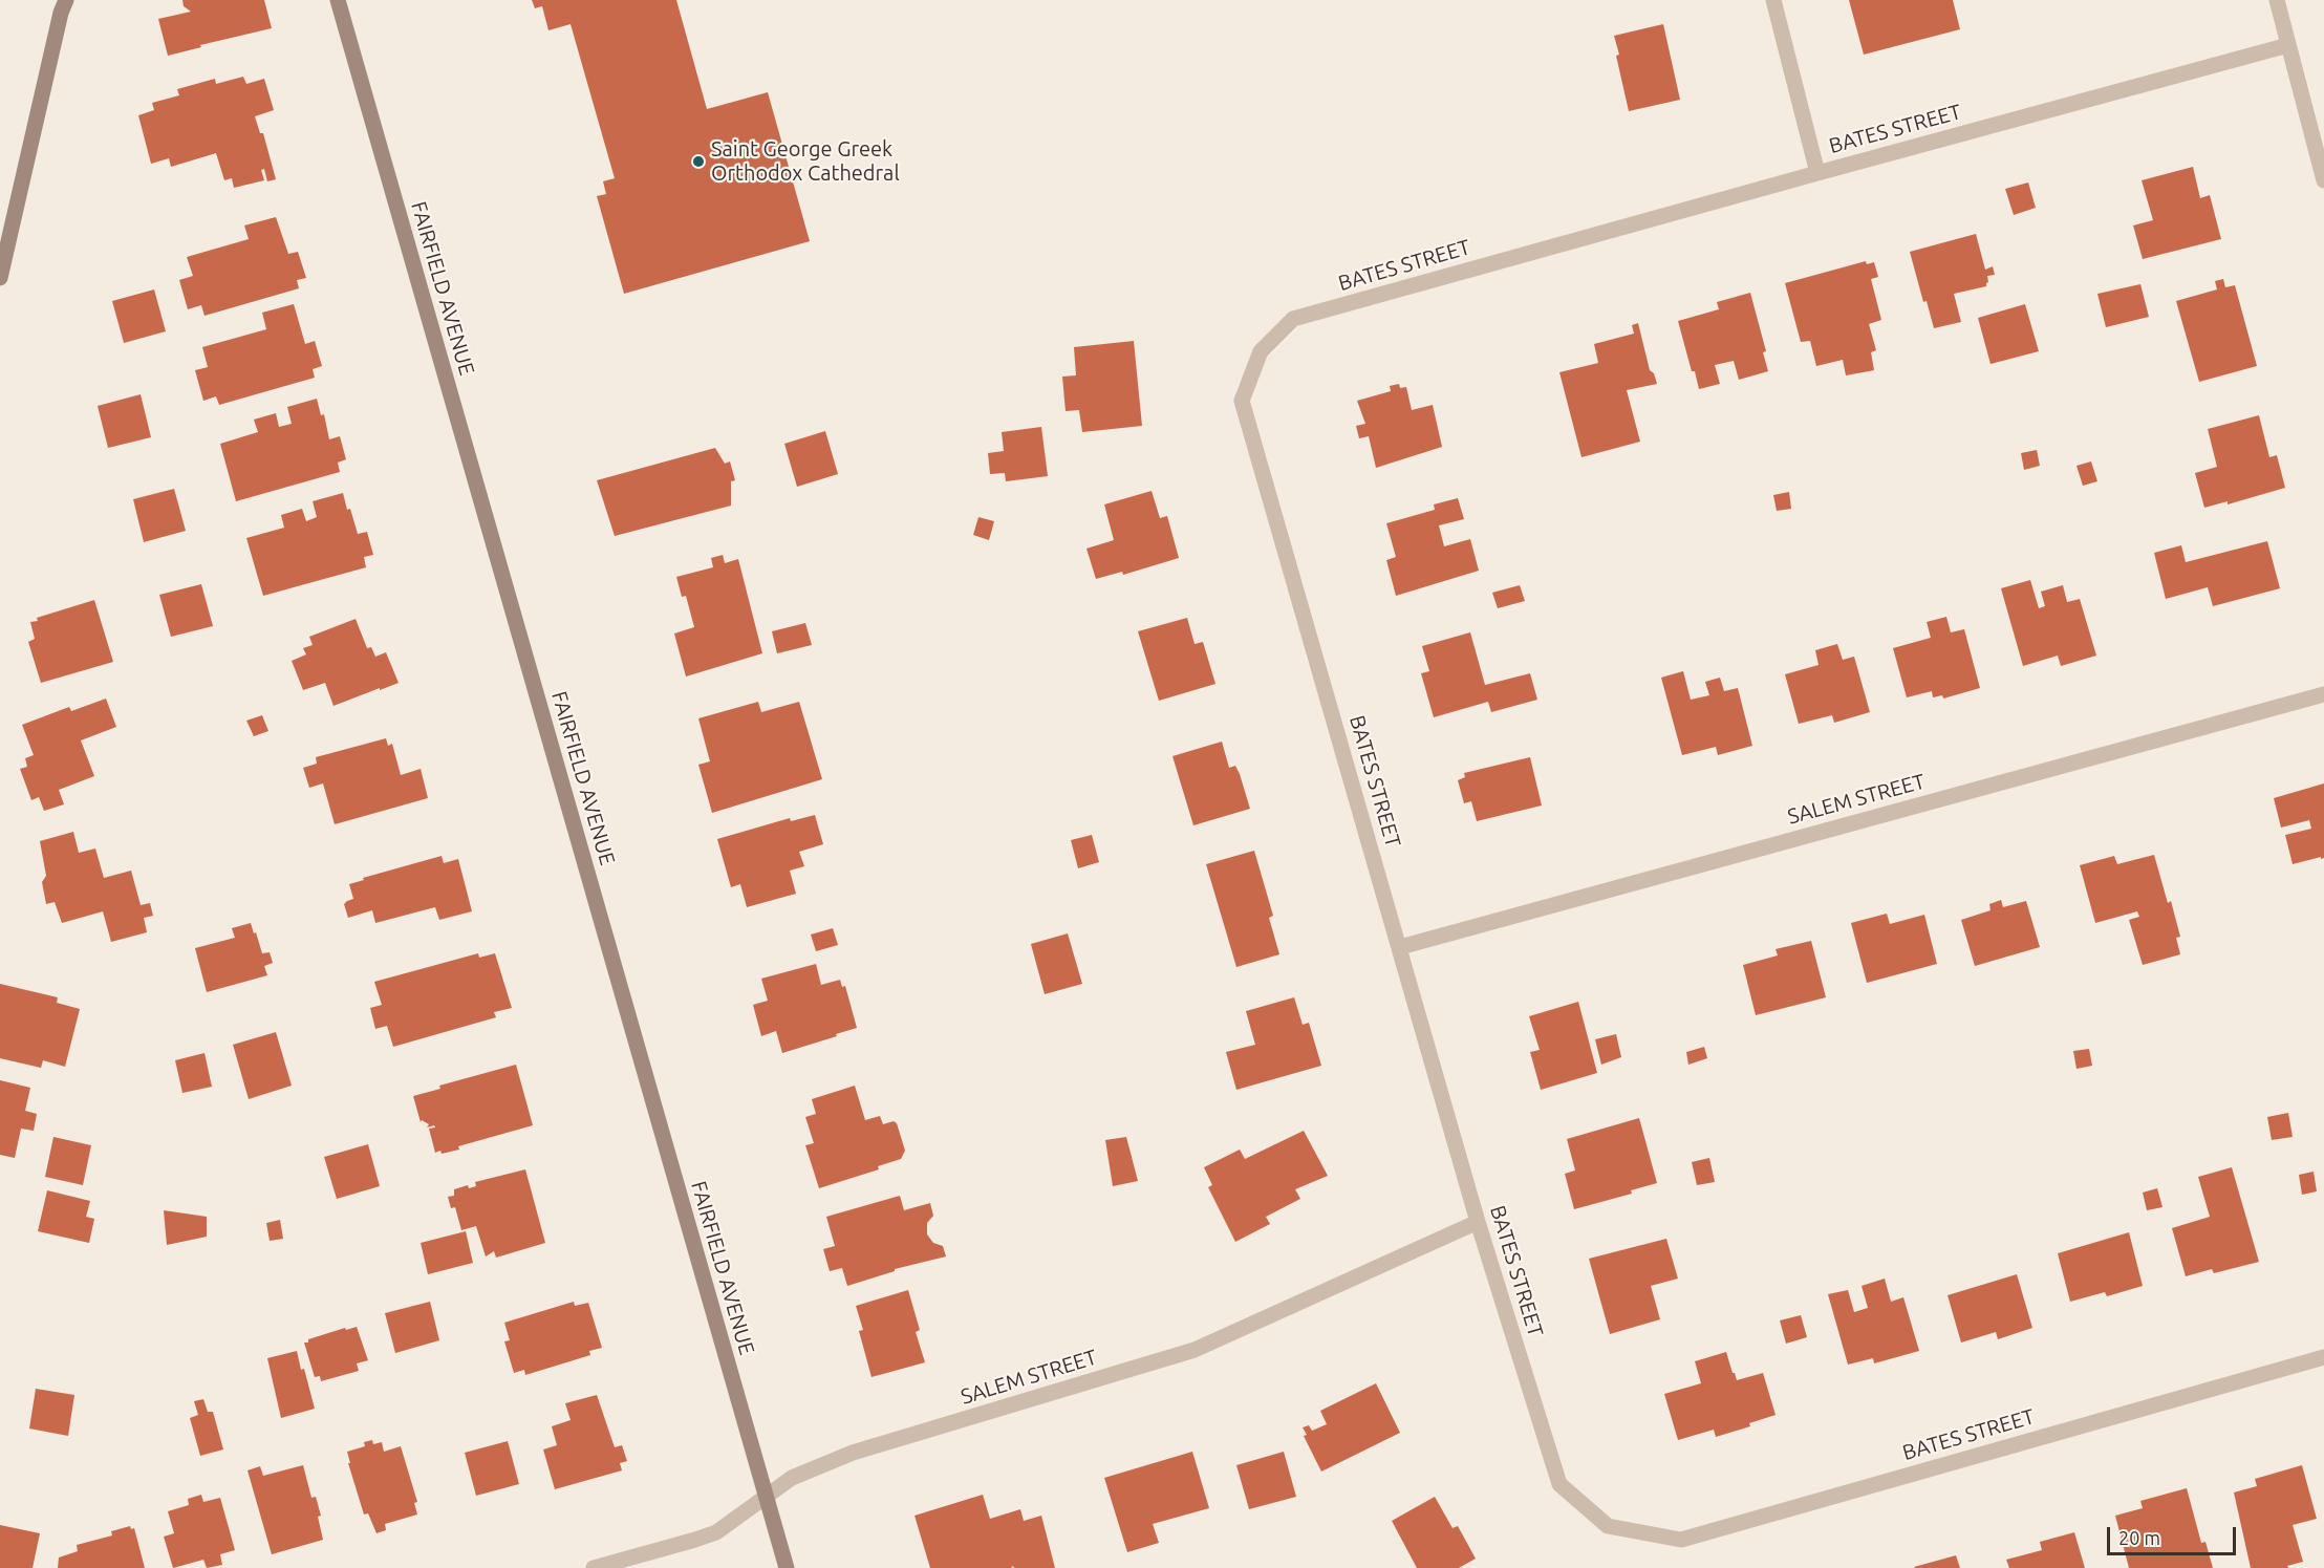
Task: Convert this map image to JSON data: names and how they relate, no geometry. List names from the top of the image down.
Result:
{
  "streets": {
    "main road": ["FAIRFIELD AVENUE"],
    "street": ["BATES STREET", "SALEM STREET"]
  },
  "crossings": [
    ["BATES STREET", "SALEM STREET"],
    ["FAIRFIELD AVENUE", "SALEM STREET"]
  ],
  "places": ["Saint George Greek Orthodox Cathedral"],
  "scale_bar": "20 m"
}
